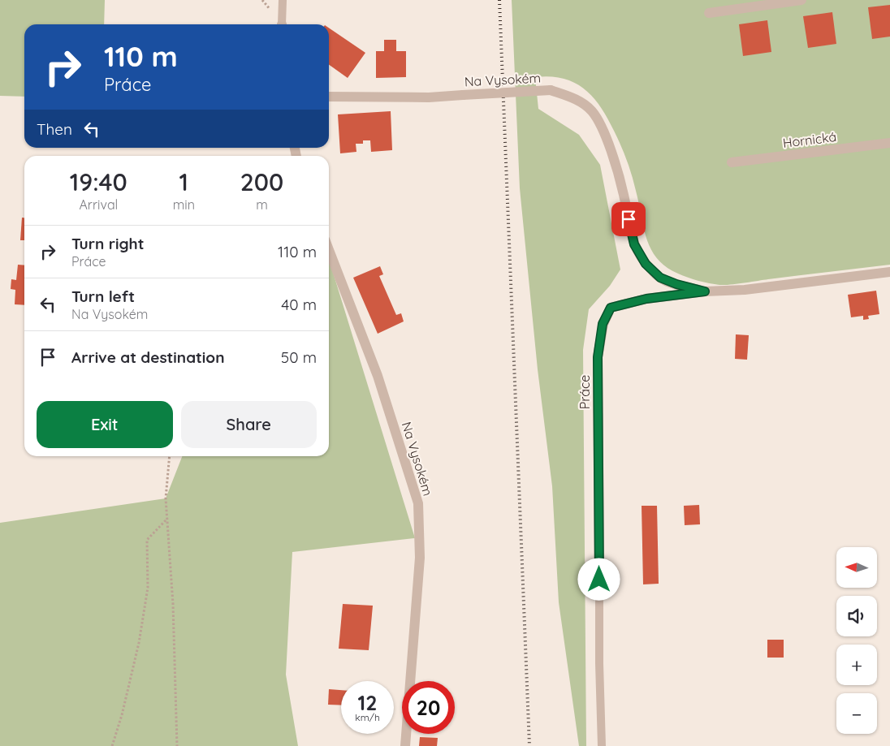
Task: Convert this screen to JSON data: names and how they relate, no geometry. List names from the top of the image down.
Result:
{
  "streets": {
    "street": ["Na Vysokém", "Hornická", "Práce"]
  },
  "crossings": [
    ["Na Vysokém", "Práce"]
  ],
  "north": "left",
  "page": {
    "turn": ["110 m", "Práce"],
    "then": "Then",
    "eta": [
      "19:40",
      "Arrival",
      "1",
      "min",
      "200",
      "m"
    ],
    "list": [
      {
        "name": "Turn right",
        "note": "Práce",
        "value": "110 m"
      },
      {
        "name": "Turn left",
        "note": "Na Vysokém",
        "value": "40 m"
      },
      {
        "name": "Arrive at destination",
        "value": "50 m"
      }
    ],
    "buttons": ["Exit", "Share"],
    "map_buttons": ["+", "−"],
    "speed": "12 km/h",
    "limit": "20"
  }
}
